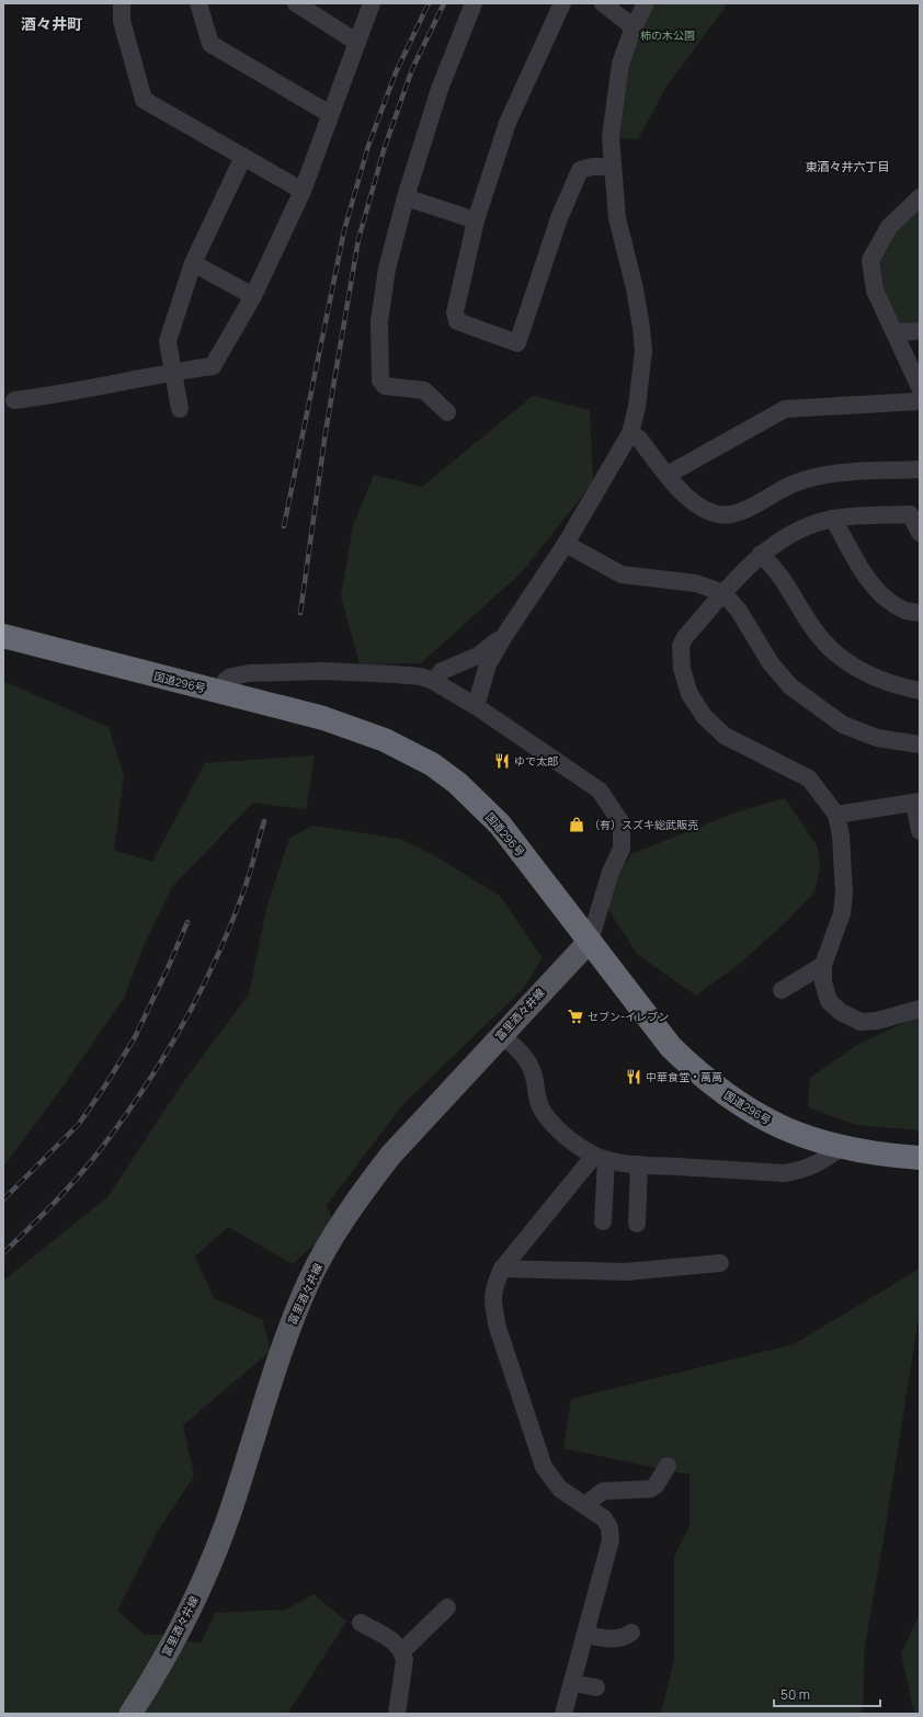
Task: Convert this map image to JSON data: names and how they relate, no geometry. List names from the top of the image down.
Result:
{
  "streets": {
    "highway": ["国道296号"],
    "main road": ["富里酒々井線"]
  },
  "crossings": [
    ["国道296号", "富里酒々井線"]
  ],
  "districts": ["酒々井町", "東酒々井六丁目"],
  "parks": ["柿の木公園"],
  "places": {
    "restaurant": ["ゆで太郎", "中華食堂・萬萬"],
    "shop": ["（有）スズキ総武販売"],
    "supermarket": ["セブン-イレブン"]
  },
  "scale_bar": "50 m"
}
